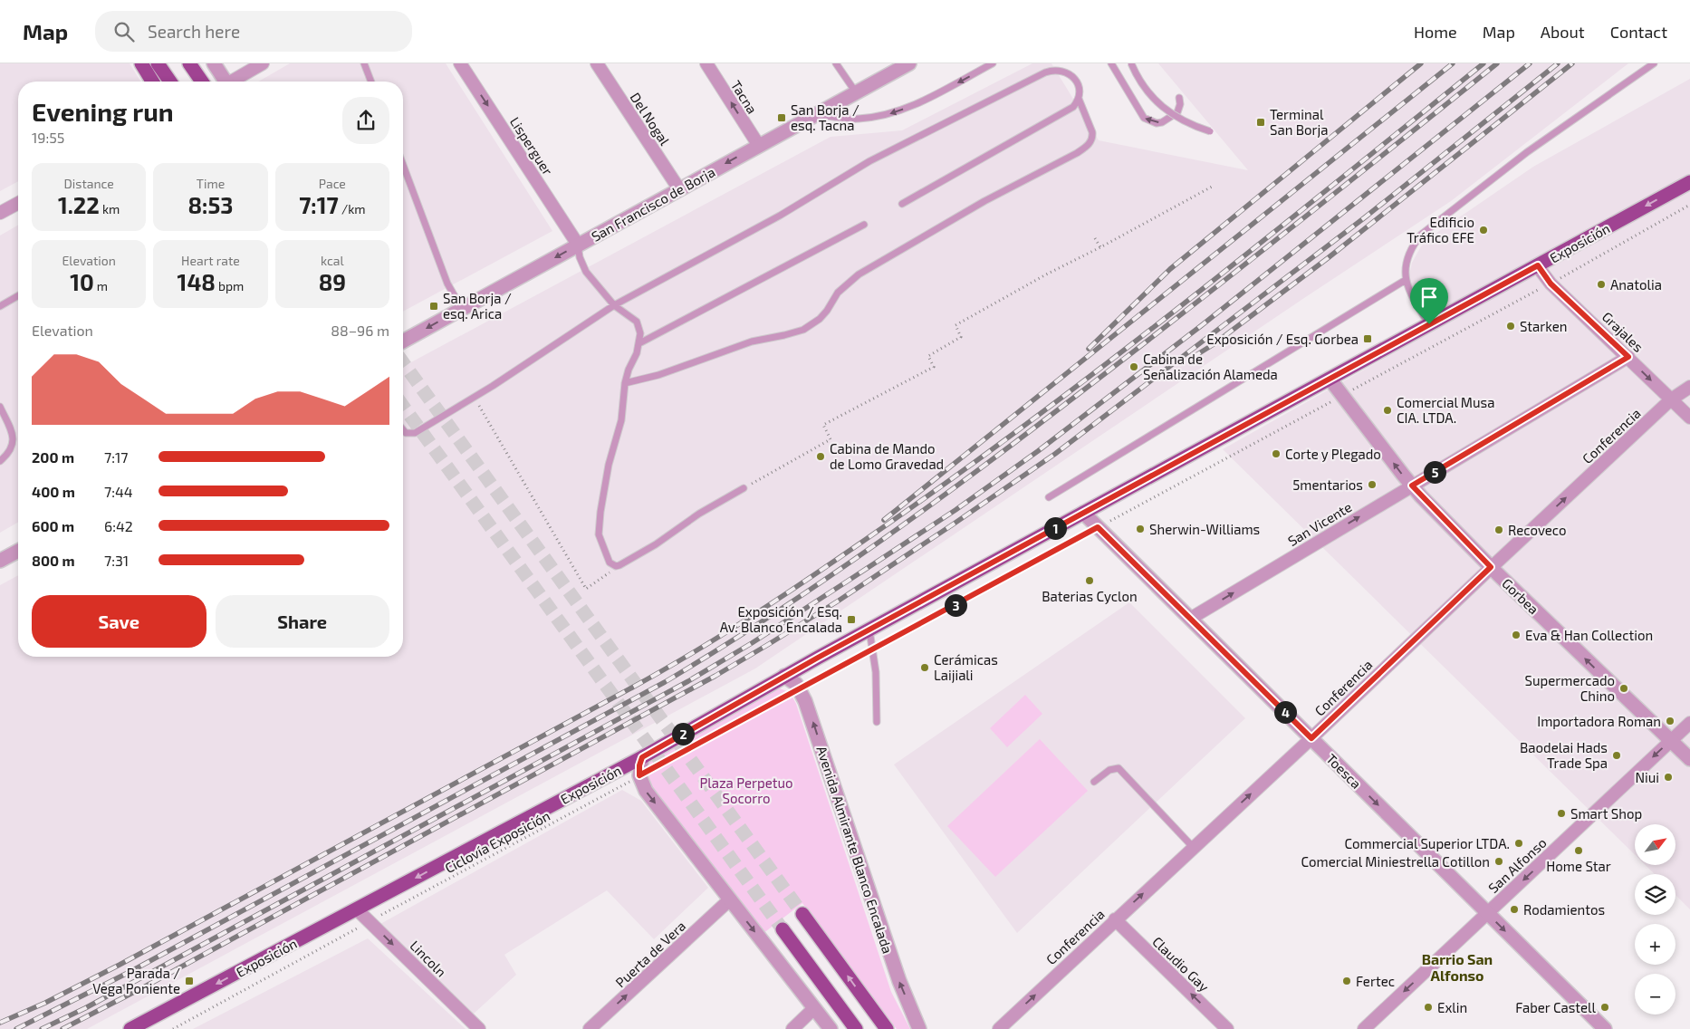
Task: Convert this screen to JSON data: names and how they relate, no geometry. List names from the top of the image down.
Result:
{
  "streets": {
    "main road": ["Exposición"],
    "street": [
      "Tacna",
      "Del Nogal",
      "Lisperguer",
      "San Francisco de Borja",
      "Grajales",
      "Conferencia",
      "San Vicente",
      "Gorbea",
      "Toesca",
      "Avenida Almirante Blanco Encalada",
      "San Alfonso",
      "Puerta de Vera",
      "Lincoln",
      "Claudio Gay"
    ],
    "path": ["Ciclovía Exposición"]
  },
  "crossings": [
    ["Tacna", "San Francisco de Borja"],
    ["Del Nogal", "San Francisco de Borja"],
    ["Lisperguer", "San Francisco de Borja"],
    ["Exposición", "Grajales"],
    ["Exposición", "Gorbea"],
    ["Exposición", "Toesca"],
    ["Exposición", "Lincoln"],
    ["Grajales", "Conferencia"],
    ["Grajales", "San Vicente"],
    ["Grajales", "Ciclovía Exposición"],
    ["Conferencia", "Gorbea"],
    ["Conferencia", "Toesca"],
    ["Conferencia", "Claudio Gay"],
    ["San Vicente", "Gorbea"],
    ["San Vicente", "Toesca"],
    ["Gorbea", "Ciclovía Exposición"],
    ["Gorbea", "San Alfonso"],
    ["Toesca", "Ciclovía Exposición"],
    ["Toesca", "San Alfonso"],
    ["Ciclovía Exposición", "Avenida Almirante Blanco Encalada"],
    ["Ciclovía Exposición", "Lincoln"]
  ],
  "one_way": [
    "Tacna",
    "Lisperguer",
    "San Francisco de Borja",
    "Exposición",
    "Conferencia",
    "San Vicente",
    "Gorbea",
    "Toesca",
    "San Alfonso",
    "Puerta de Vera",
    "Lincoln",
    "Claudio Gay"
  ],
  "districts": ["Barrio San Alfonso"],
  "parks": ["Plaza Perpetuo Socorro"],
  "places": {
    "transit": [
      "San Borja / esq. Tacna",
      "Terminal San Borja",
      "San Borja / esq. Arica",
      "Exposición / Esq. Gorbea",
      "Exposición / Esq. Av. Blanco Encalada",
      "Parada / Vega Poniente"
    ],
    "other": [
      "Edificio Tráfico EFE",
      "Anatolia",
      "Starken",
      "Cabina de Señalización Alameda",
      "Comercial Musa CIA. LTDA.",
      "Corte y Plegado",
      "Cabina de Mando de Lomo Gravedad",
      "5mentarios",
      "Sherwin-Williams",
      "Recoveco",
      "Baterias Cyclon",
      "Eva & Han Collection",
      "Cerámicas Laijiali",
      "Supermercado Chino",
      "Importadora Roman",
      "Baodelai Hads Trade Spa",
      "Niui",
      "Smart Shop",
      "Commercial Superior LTDA.",
      "Home Star",
      "Comercial Miniestrella Cotillon",
      "Rodamientos",
      "Fertec",
      "Exlin",
      "Faber Castell"
    ]
  },
  "north": "top right",
  "page": {
    "header": "Map",
    "search": "Search here",
    "nav": [
      "Home",
      "Map",
      "About",
      "Contact"
    ],
    "heading": ["Evening run", "19:55"],
    "stats": [
      ["Distance", "1.22 km"],
      ["Time", "8:53"],
      ["Pace", "7:17 /km"],
      ["Elevation", "10 m"],
      ["Heart rate", "148 bpm"],
      ["kcal", "89"]
    ],
    "chart": ["Elevation", "88–96 m"],
    "list": [
      {
        "name": "200 m",
        "note": "7:17"
      },
      {
        "name": "400 m",
        "note": "7:44"
      },
      {
        "name": "600 m",
        "note": "6:42"
      },
      {
        "name": "800 m",
        "note": "7:31"
      }
    ],
    "pins": [
      "5",
      "1",
      "3",
      "4",
      "2"
    ],
    "buttons": ["Save", "Share"],
    "map_buttons": ["+", "−"]
  }
}
